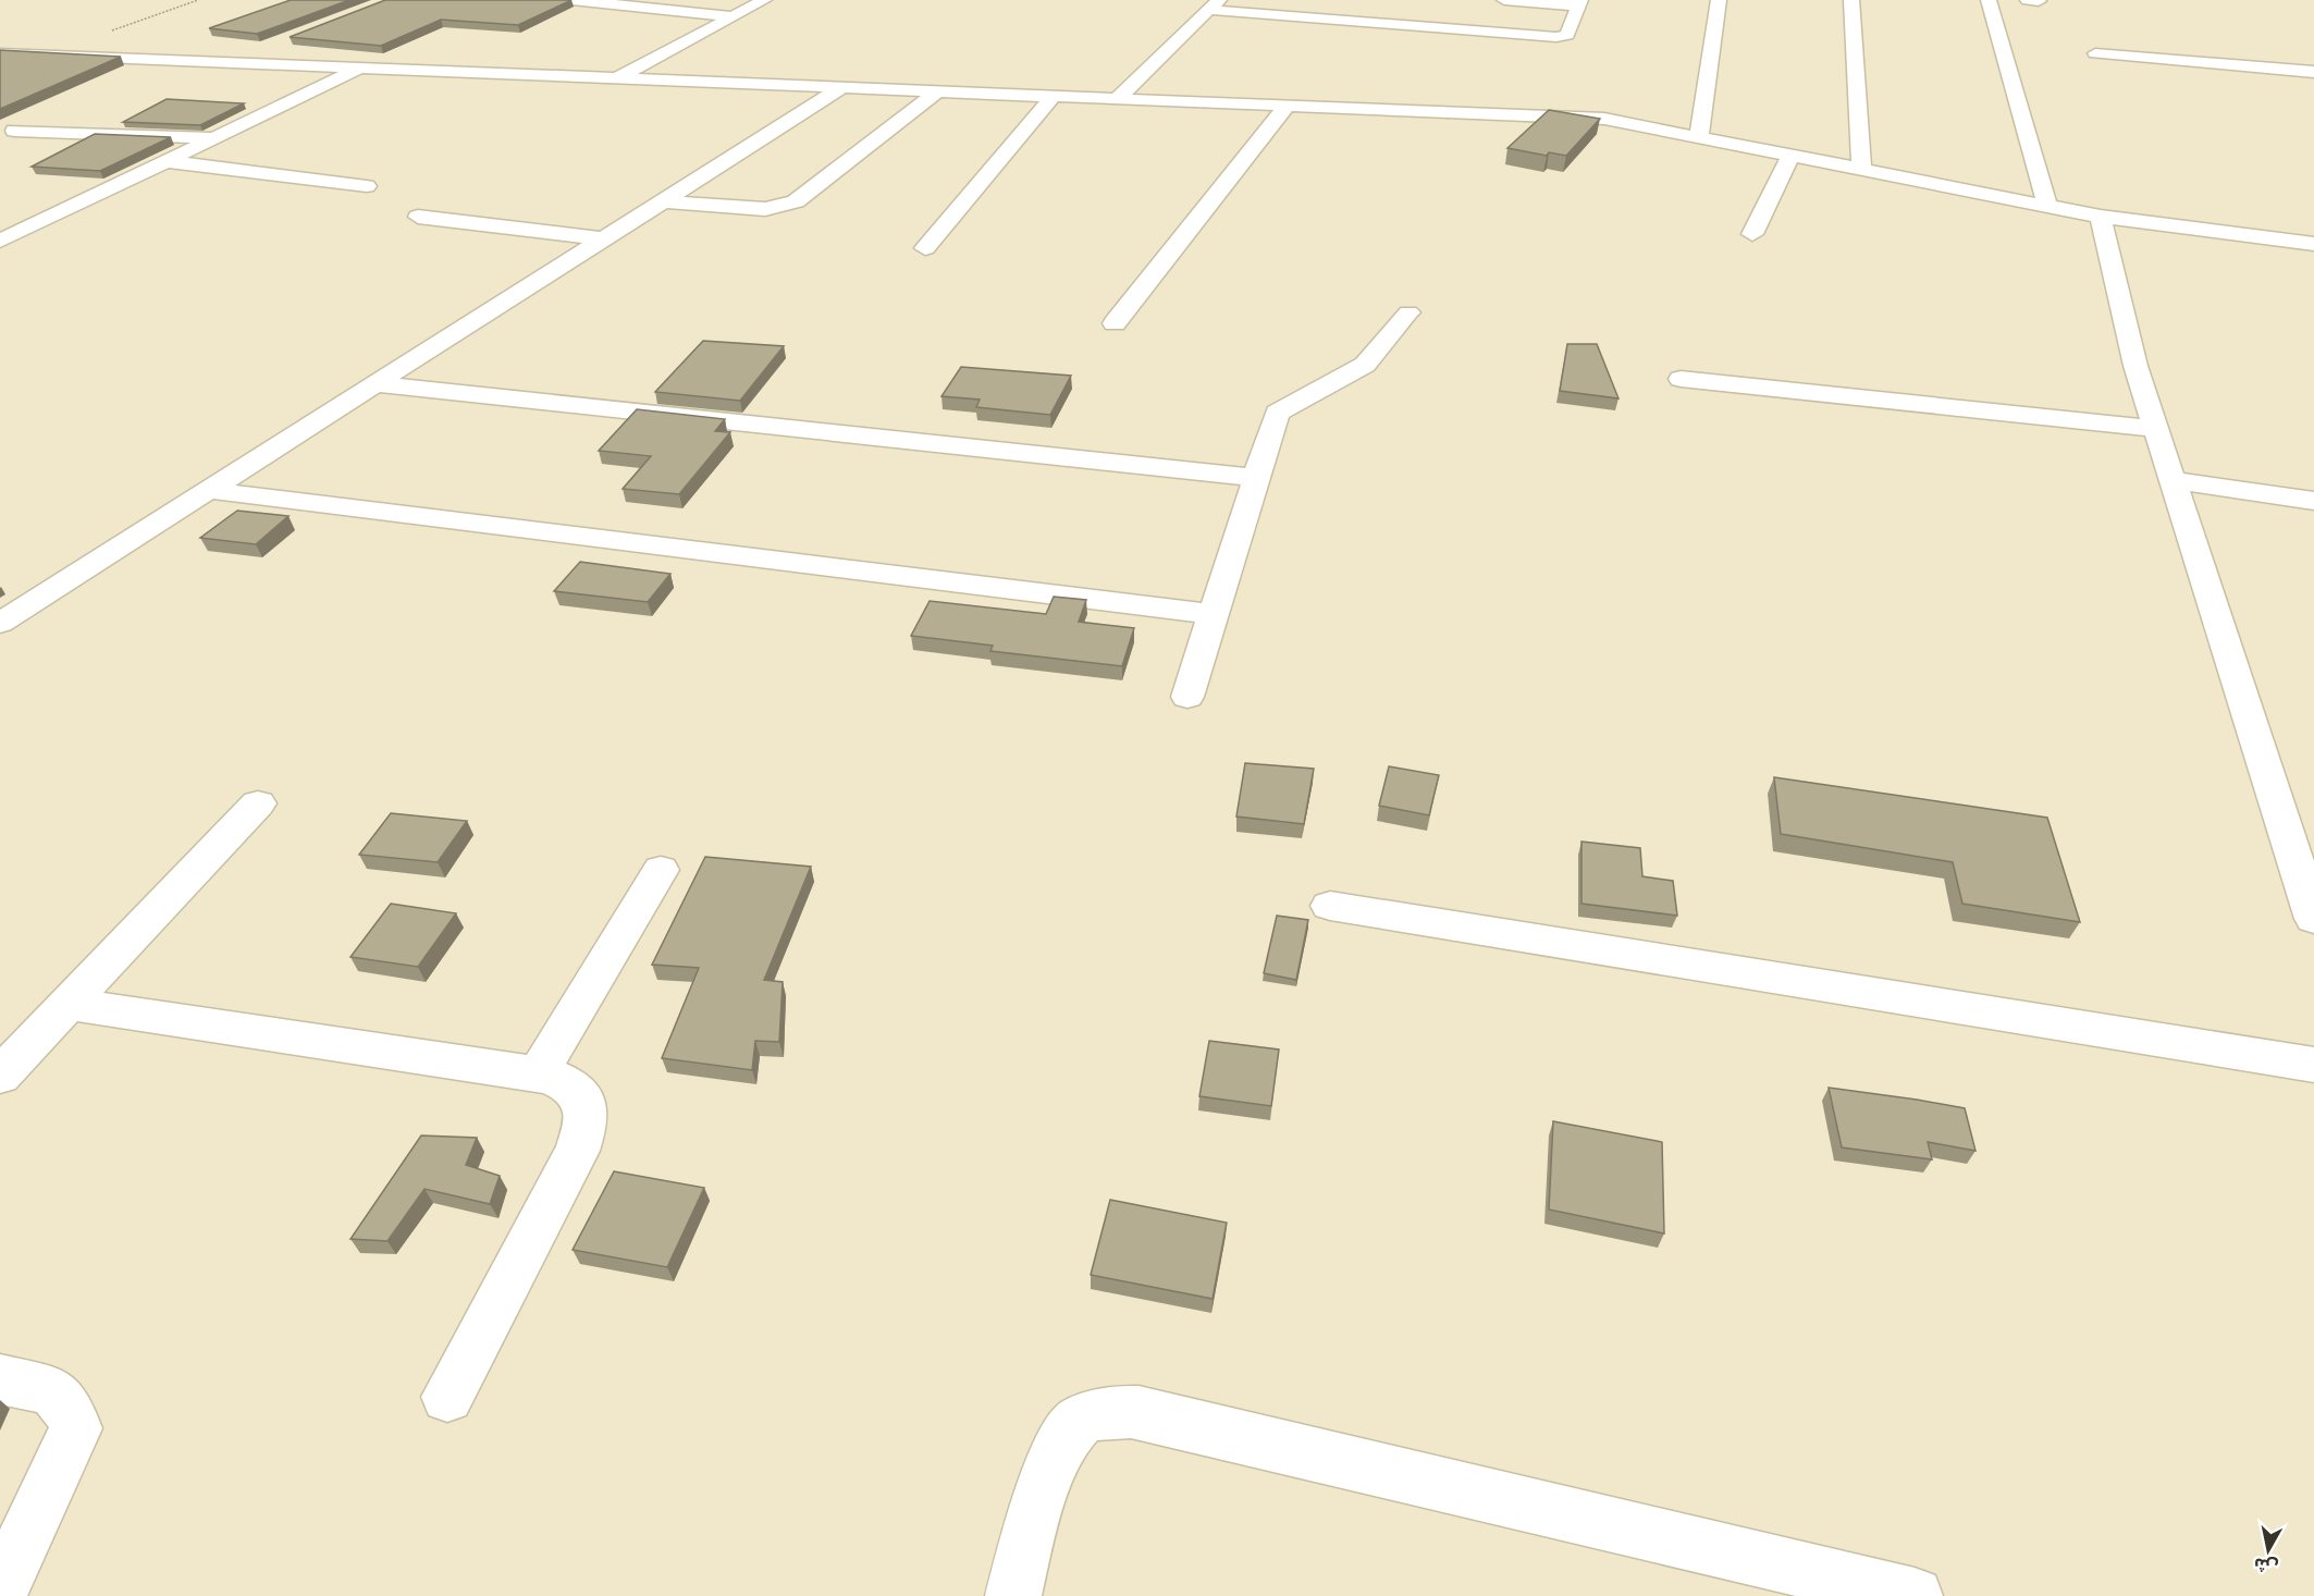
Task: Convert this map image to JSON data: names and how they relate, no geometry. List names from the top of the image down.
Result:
{
  "north": "bottom"
}
